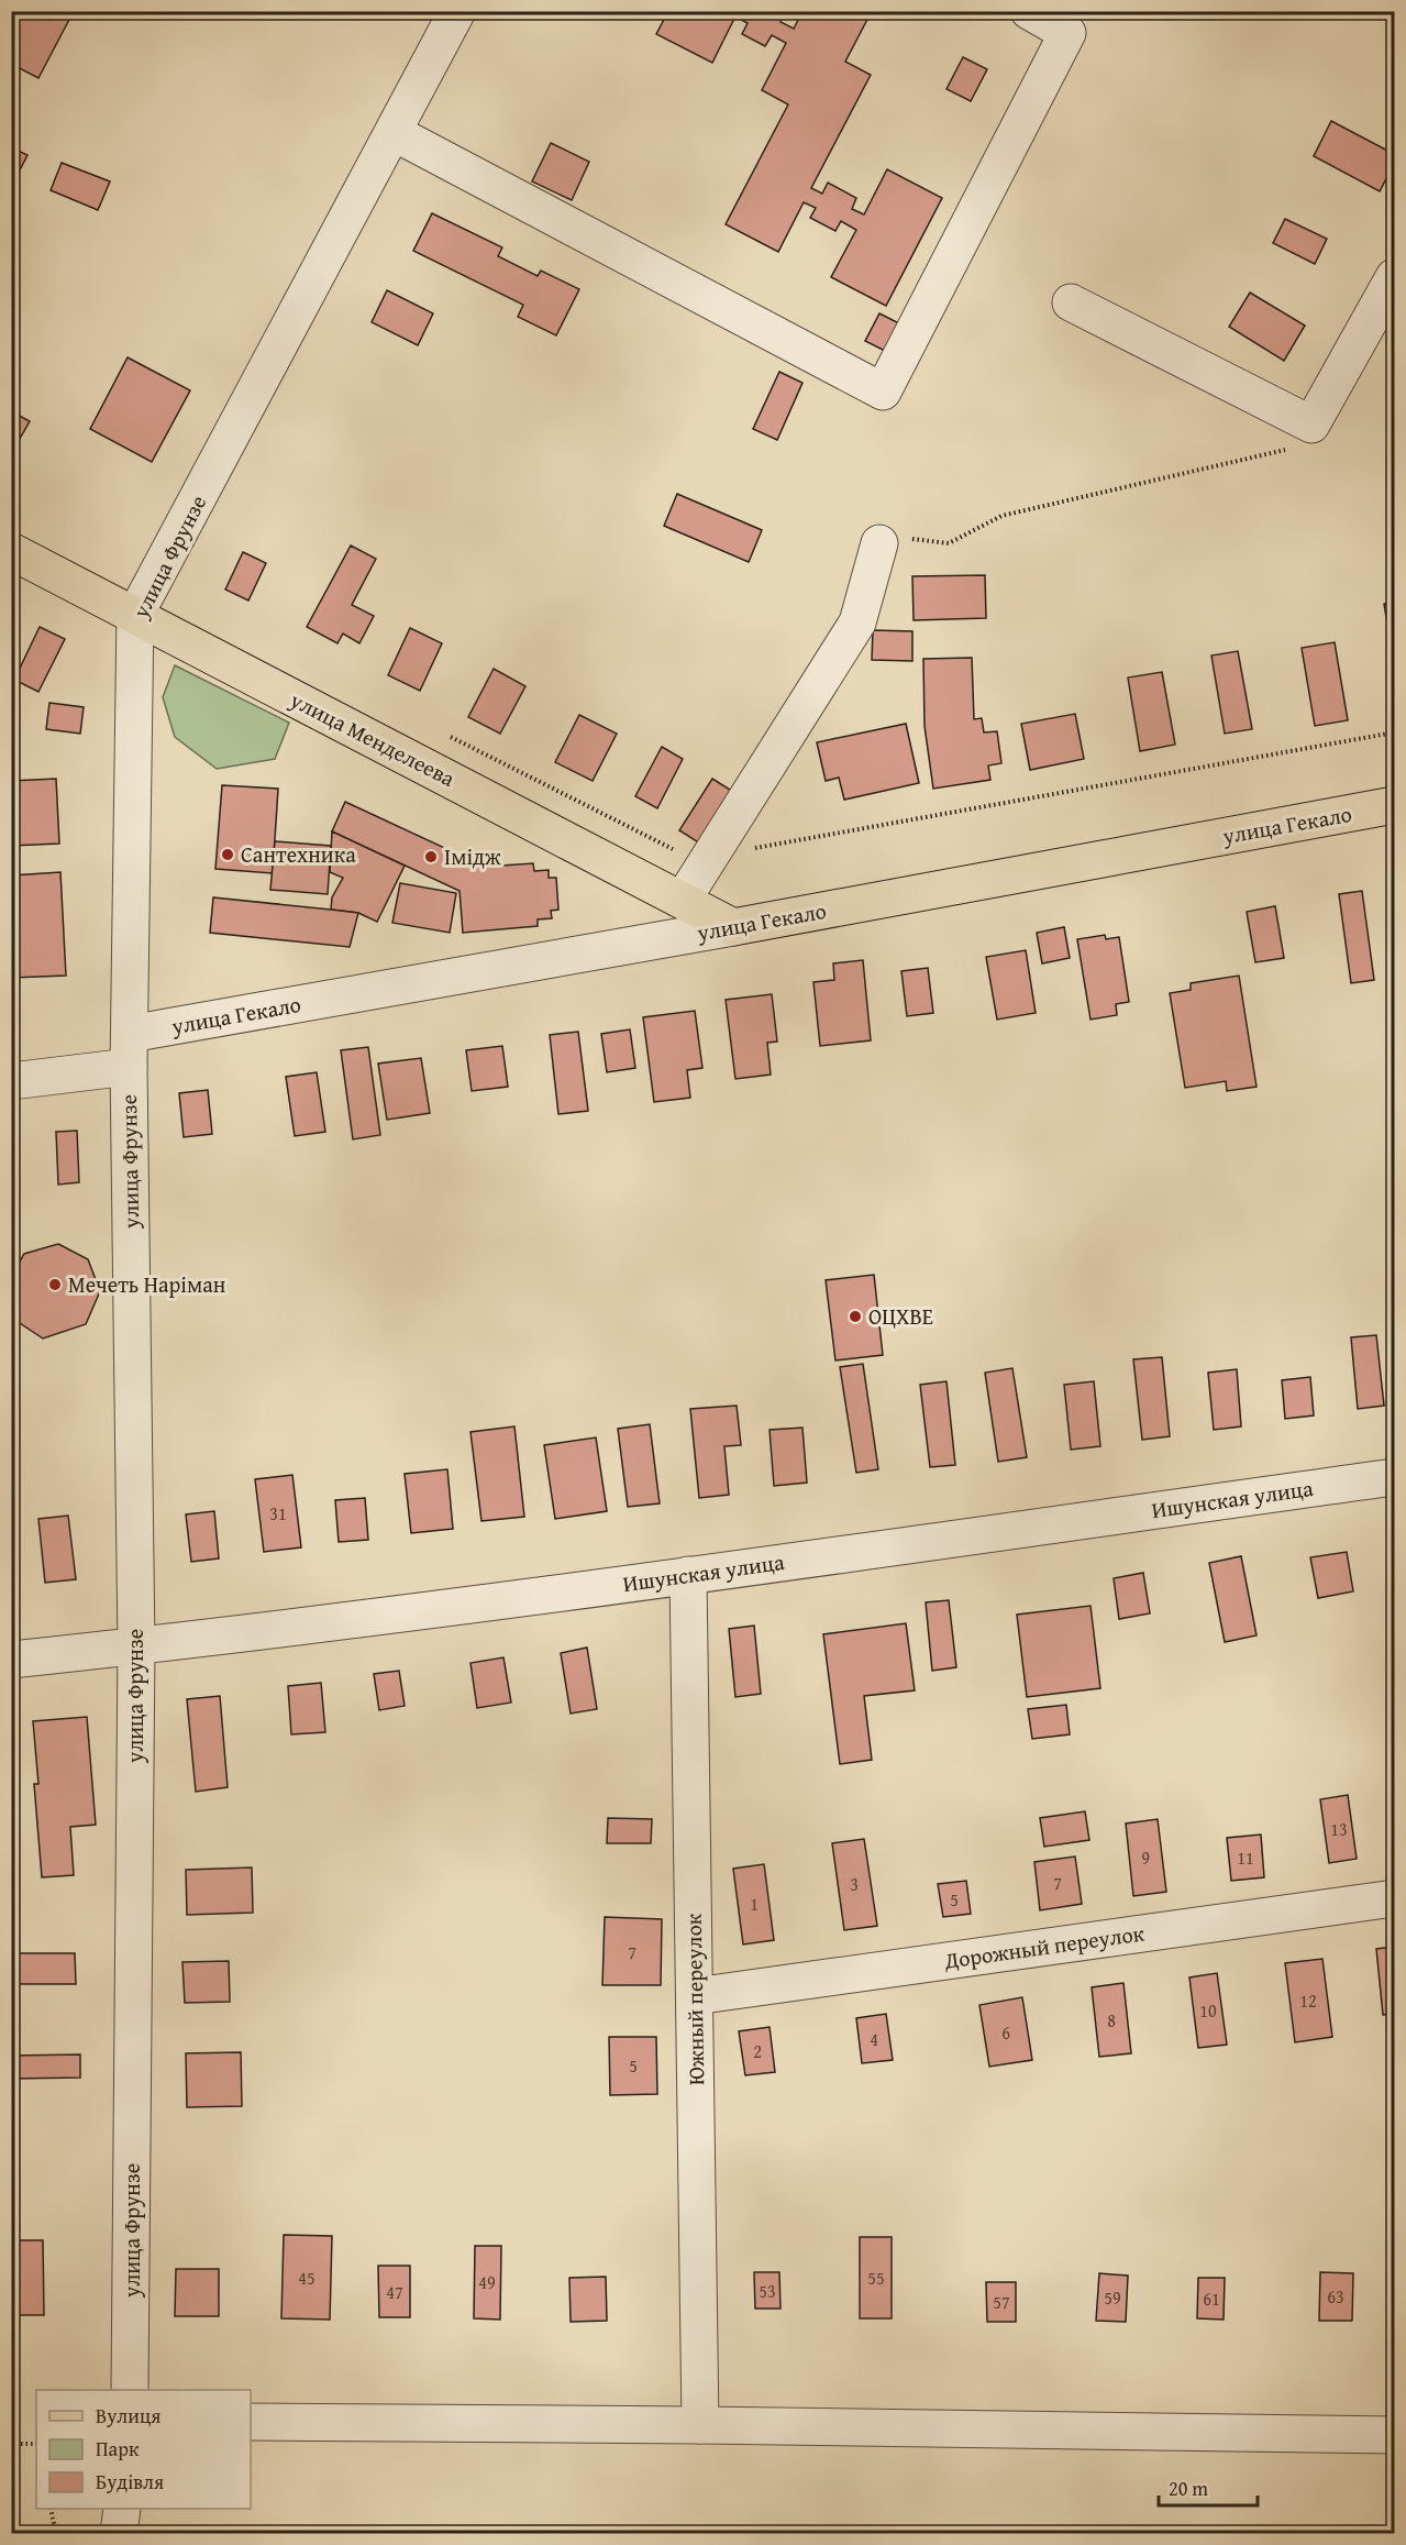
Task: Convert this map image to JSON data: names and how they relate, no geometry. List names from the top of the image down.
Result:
{
  "streets": {
    "main road": ["улица Менделеева", "улица Гекало"],
    "street": [
      "улица Фрунзе",
      "Ишунская улица",
      "Дорожный переулок",
      "Южный переулок"
    ]
  },
  "crossings": [
    ["улица Фрунзе", "улица Менделеева"],
    ["улица Фрунзе", "улица Гекало"],
    ["улица Фрунзе", "Ишунская улица"],
    ["улица Менделеева", "улица Гекало"],
    ["Ишунская улица", "Южный переулок"],
    ["Дорожный переулок", "Южный переулок"]
  ],
  "places": [
    "Сантехника",
    "Імідж",
    "Мечеть Наріман",
    "ОЦХВЕ"
  ],
  "house_numbers": [
    "31",
    "13",
    "9",
    "11",
    "7",
    "3",
    "5",
    "1",
    "7",
    "12",
    "10",
    "8",
    "6",
    "4",
    "2",
    "5",
    "45",
    "55",
    "49",
    "53",
    "47",
    "63",
    "59",
    "61",
    "57"
  ],
  "legend": ["Вулиця", "Парк", "Будівля"],
  "scale_bar": "20 m"
}
